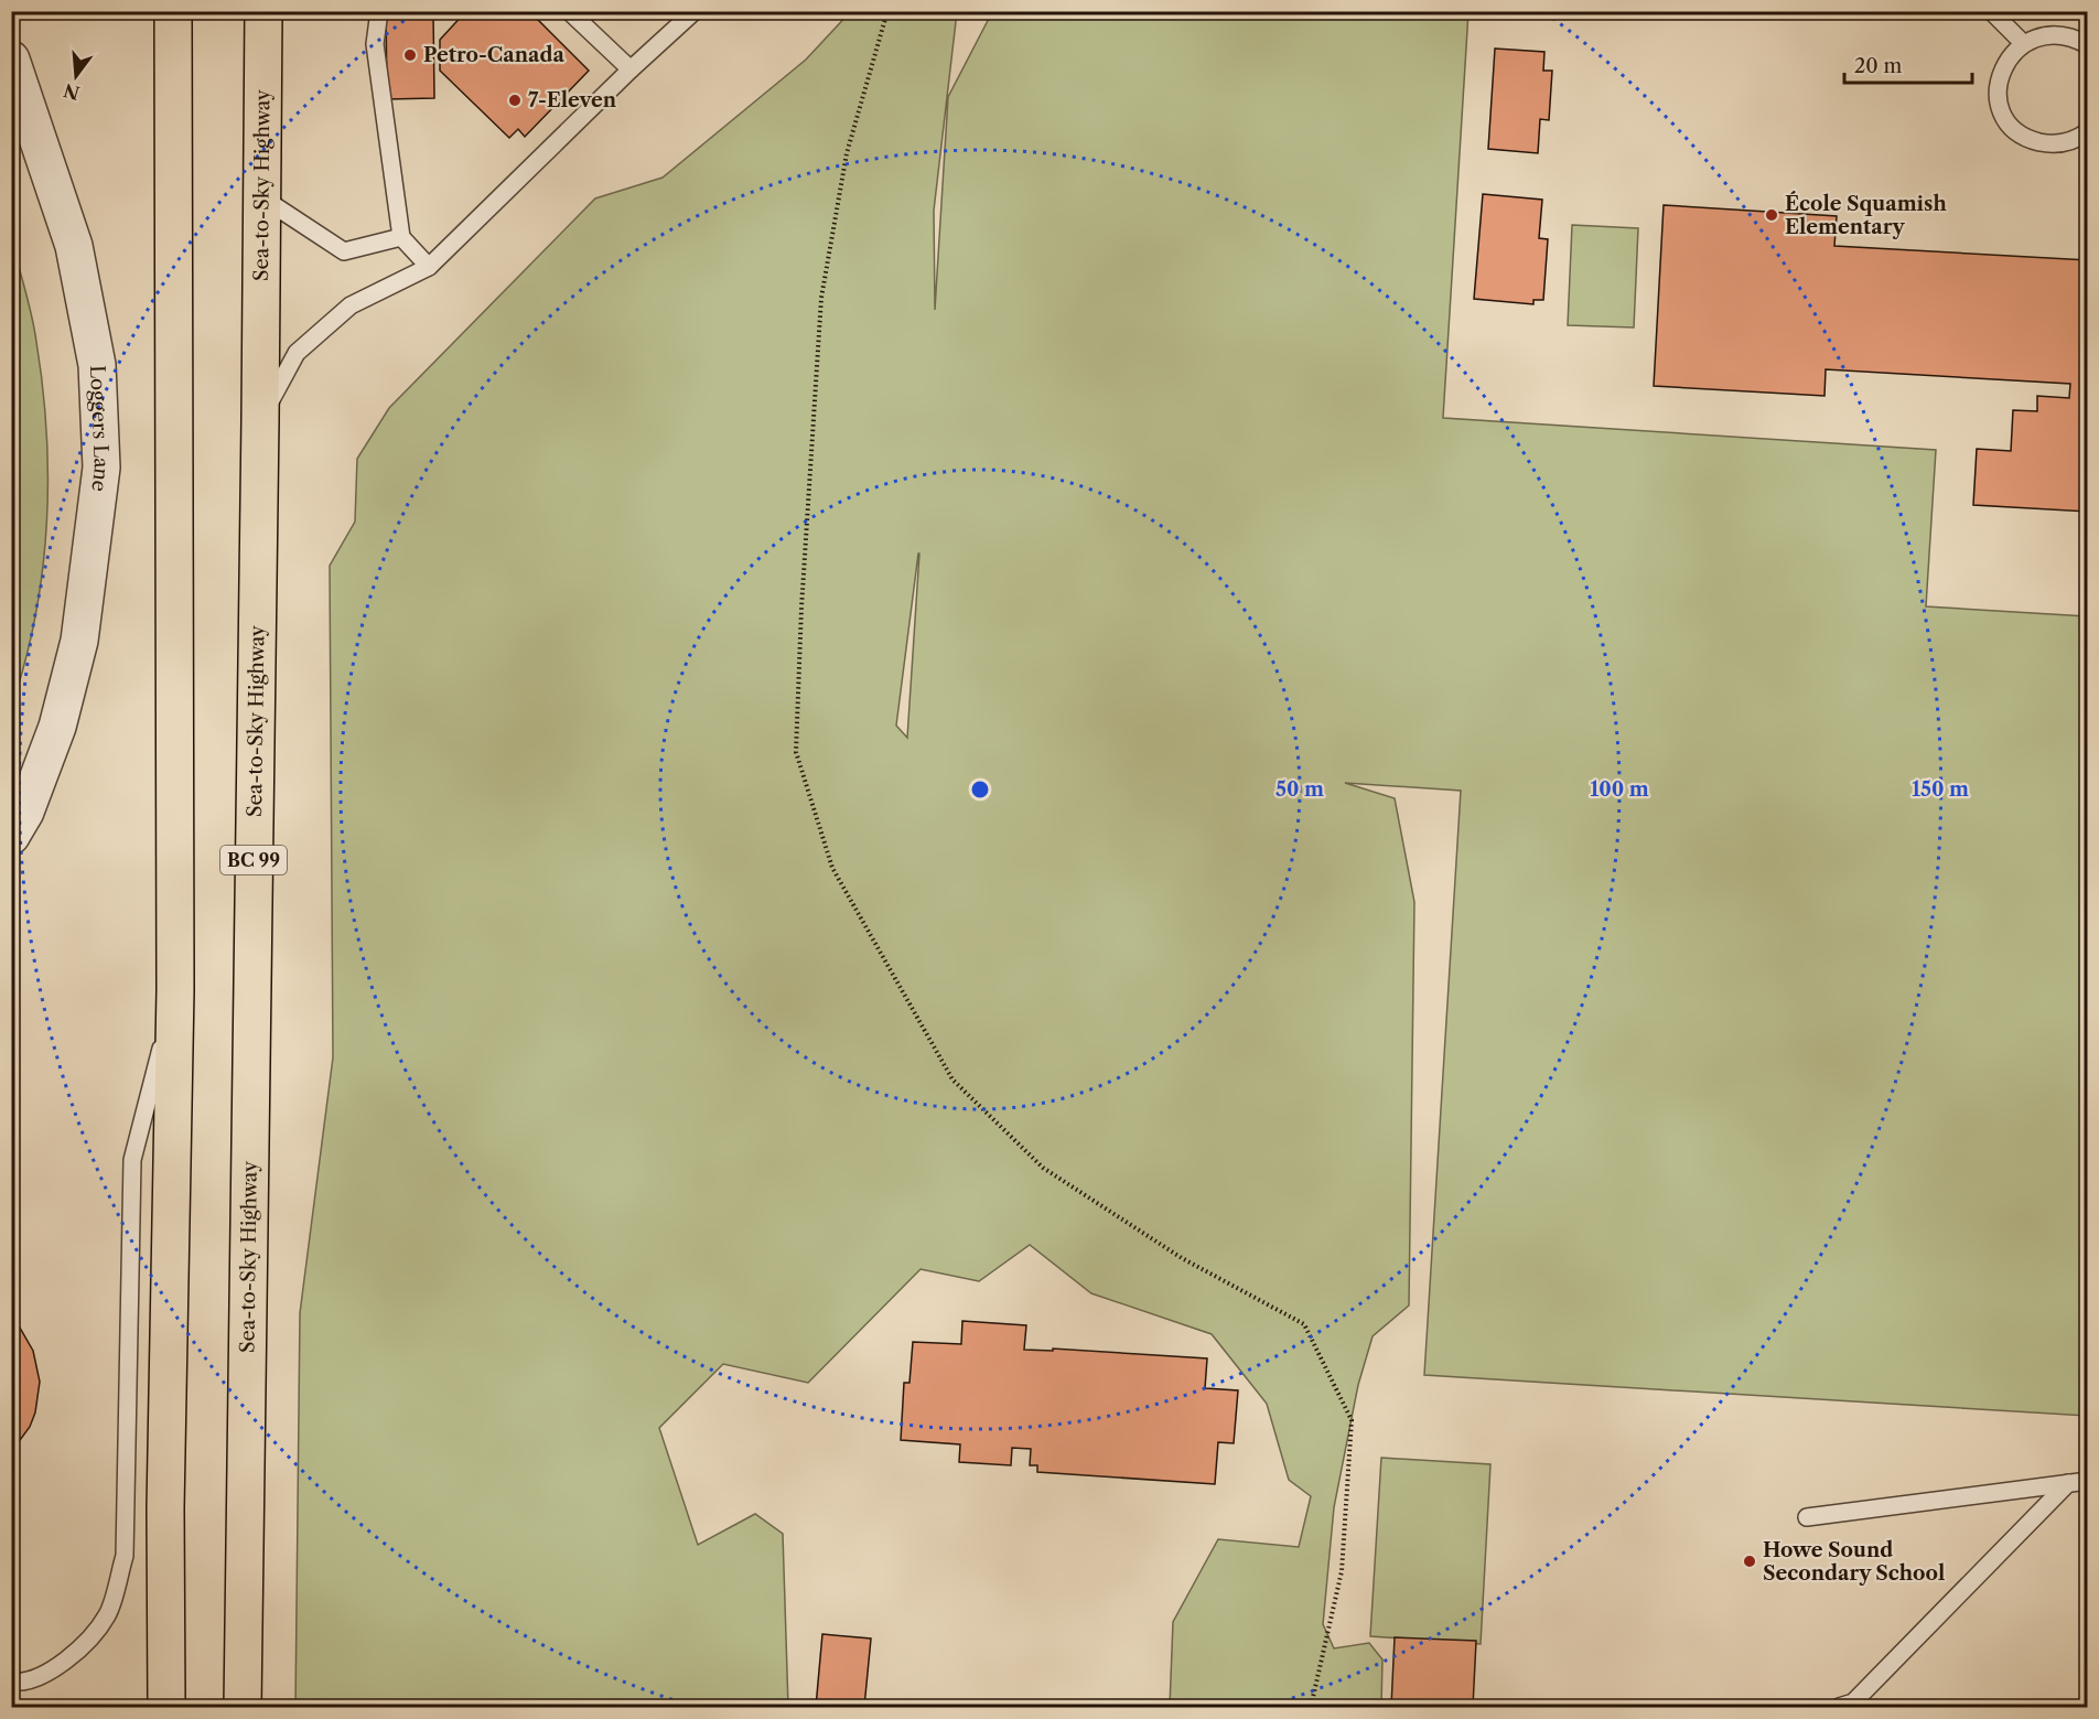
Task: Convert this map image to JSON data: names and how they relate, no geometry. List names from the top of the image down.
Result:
{
  "streets": {
    "highway": ["Sea-to-Sky Highway", "BC 99"],
    "street": ["Loggers Lane"]
  },
  "places": [
    "Petro-Canada",
    "7-Eleven",
    "École Squamish Elementary",
    "Howe Sound Secondary School"
  ],
  "scale_bar": "20 m",
  "north": "bottom",
  "rings": ["50 m", "100 m", "150 m"]
}
